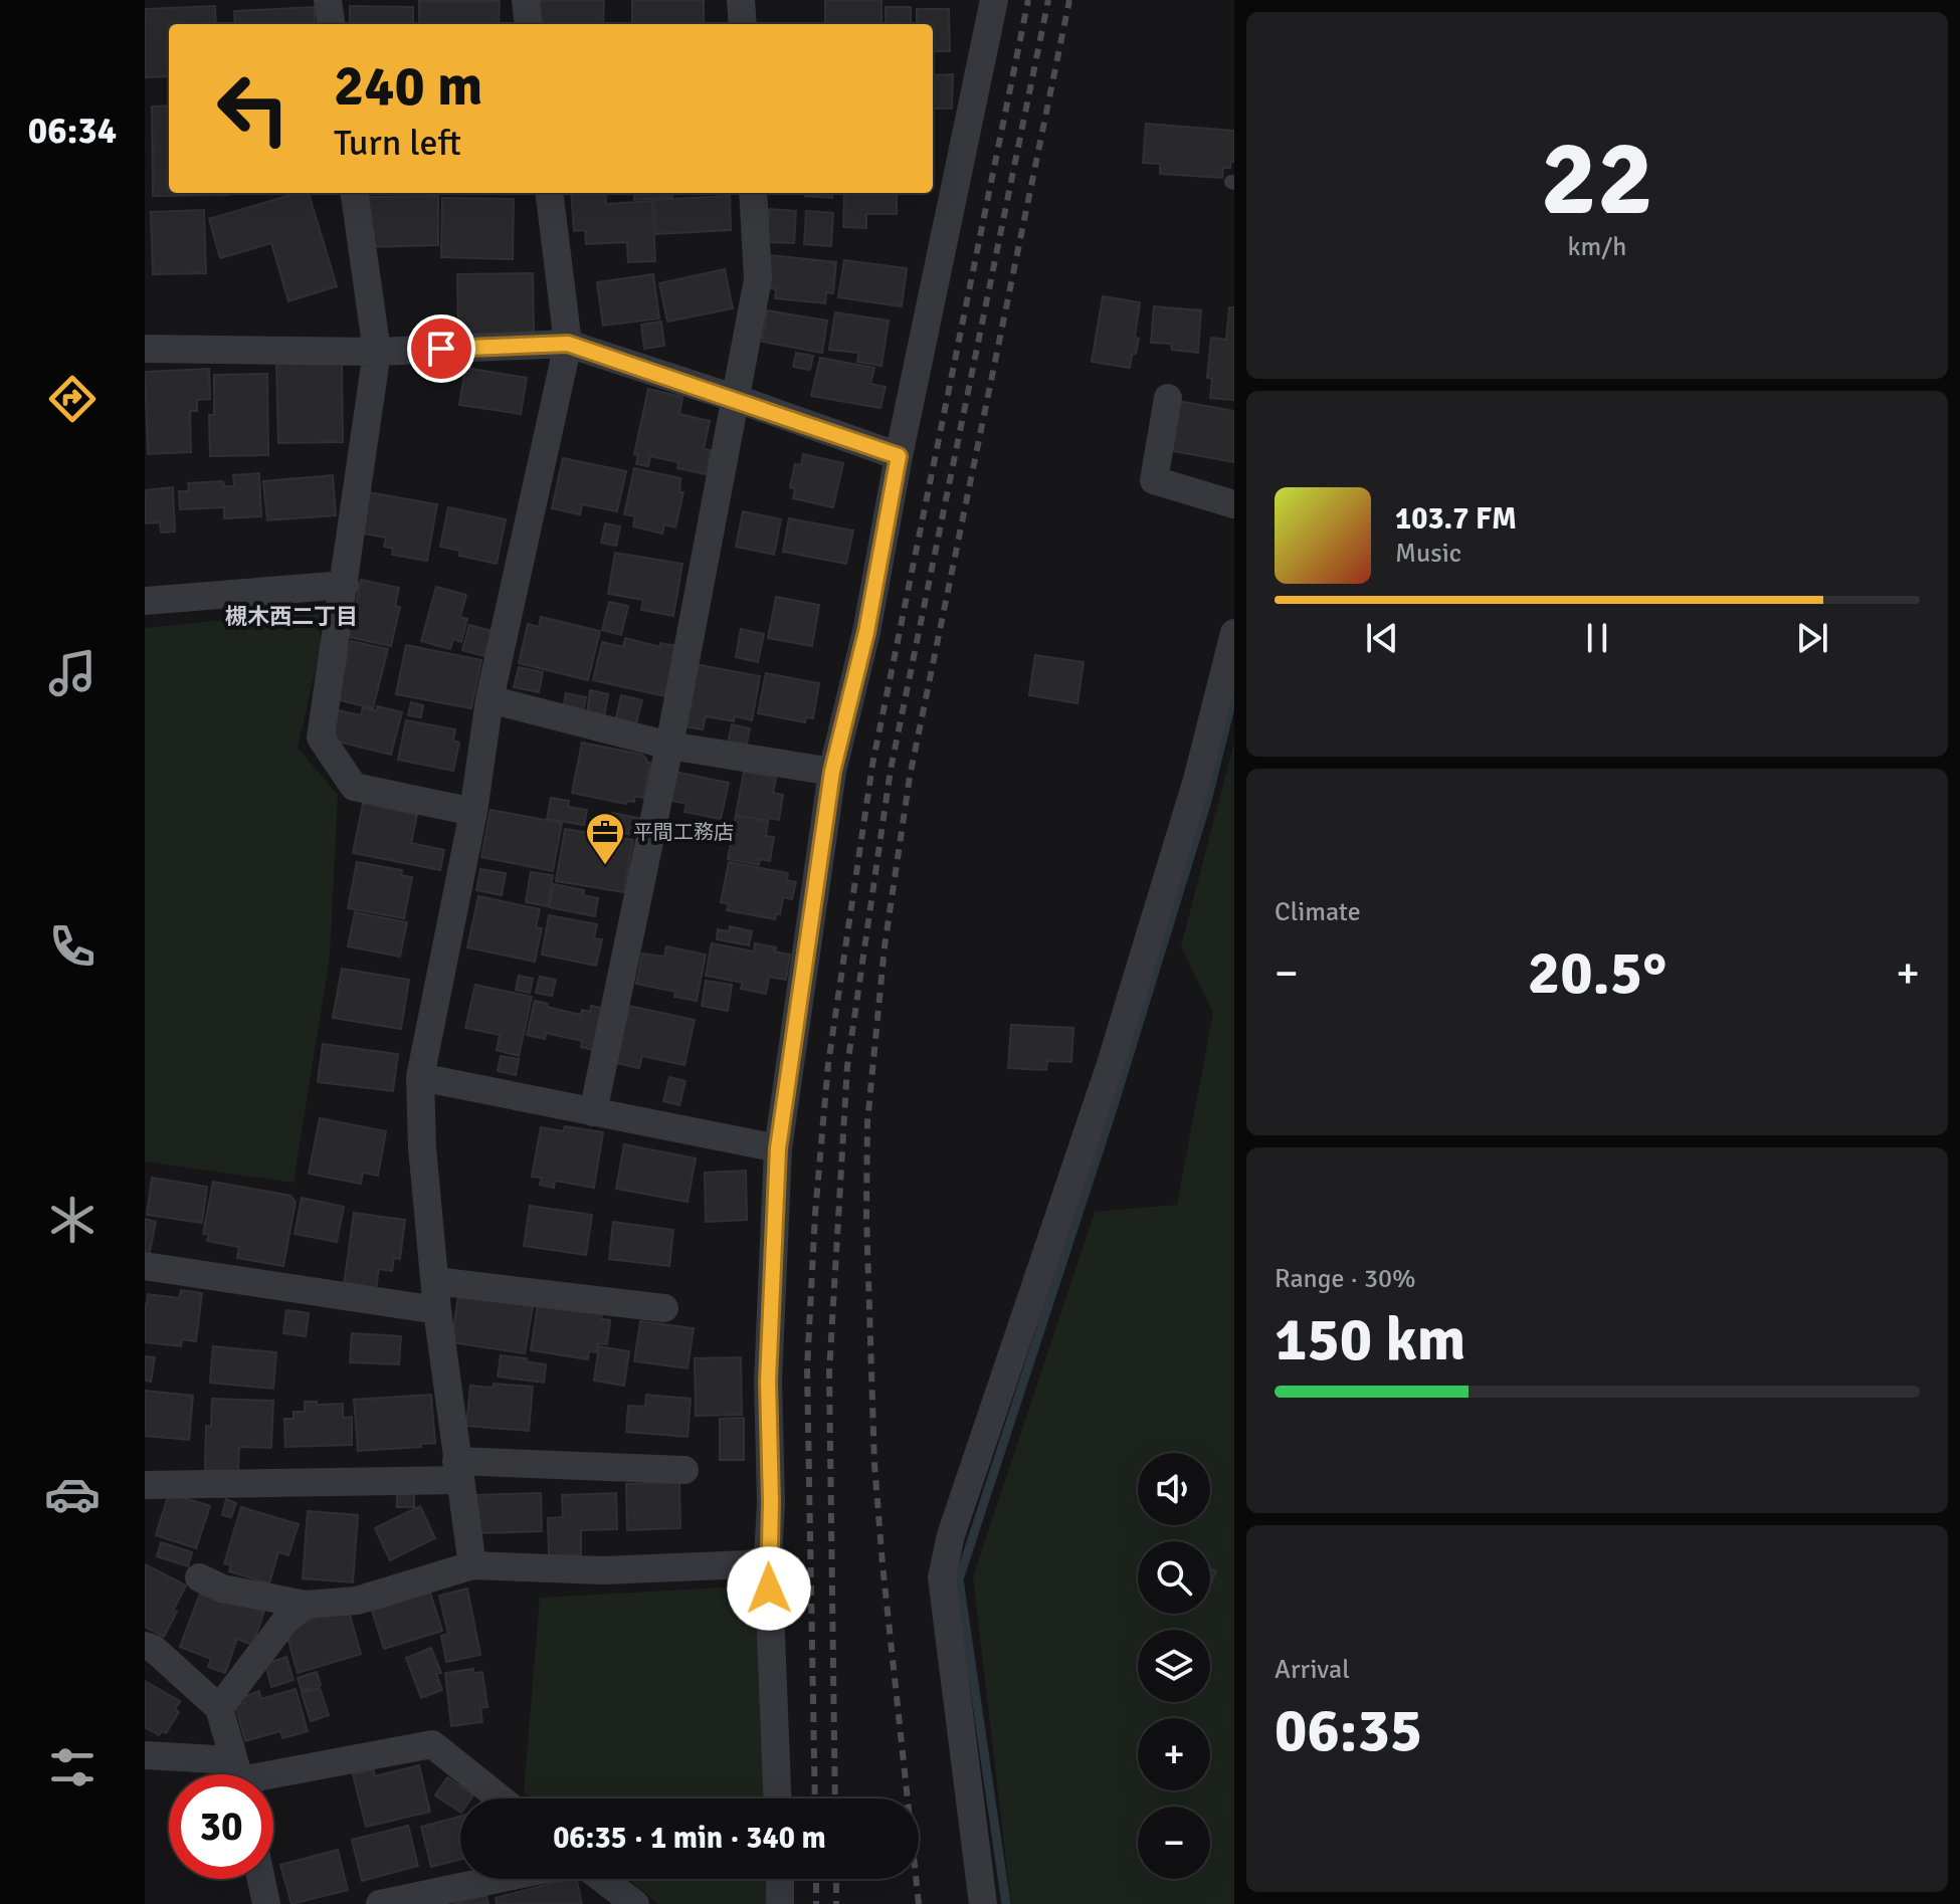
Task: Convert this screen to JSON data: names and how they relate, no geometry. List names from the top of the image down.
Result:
{
  "districts": ["槻木西二丁目"],
  "places": {
    "office": ["平間工務店"]
  },
  "page": {
    "tabs": "06:34",
    "tile": [
      ["22", "km/h"],
      "Climate",
      ["Range · 30%", "150 km"],
      ["Arrival", "06:35"]
    ],
    "turn": ["240 m", "Turn left"],
    "song": ["103.7 FM", "Music"],
    "heat": ["−", "20.5°", "+"],
    "map_buttons": ["+", "−"],
    "limit": "30",
    "trip": "06:35 · 1 min · 340 m"
  }
}
